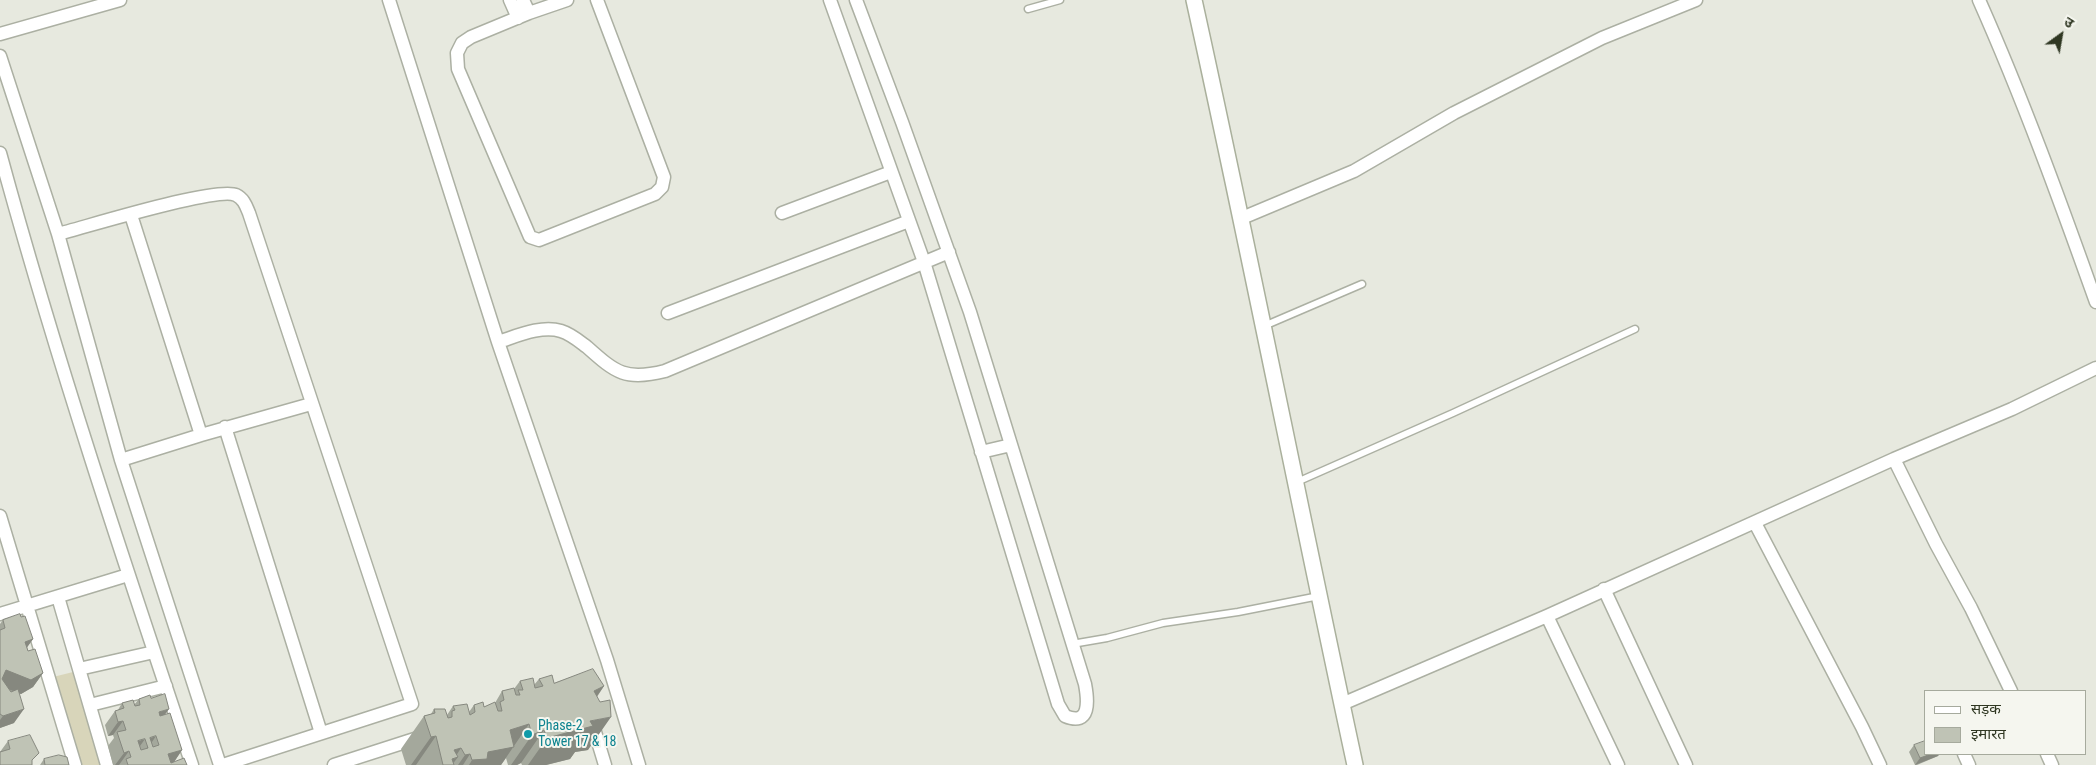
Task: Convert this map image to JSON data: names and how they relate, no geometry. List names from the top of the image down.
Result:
{
  "places": ["Phase-2 Tower 17 & 18"],
  "legend": ["सड़क", "इमारत"],
  "north": "top right"
}
